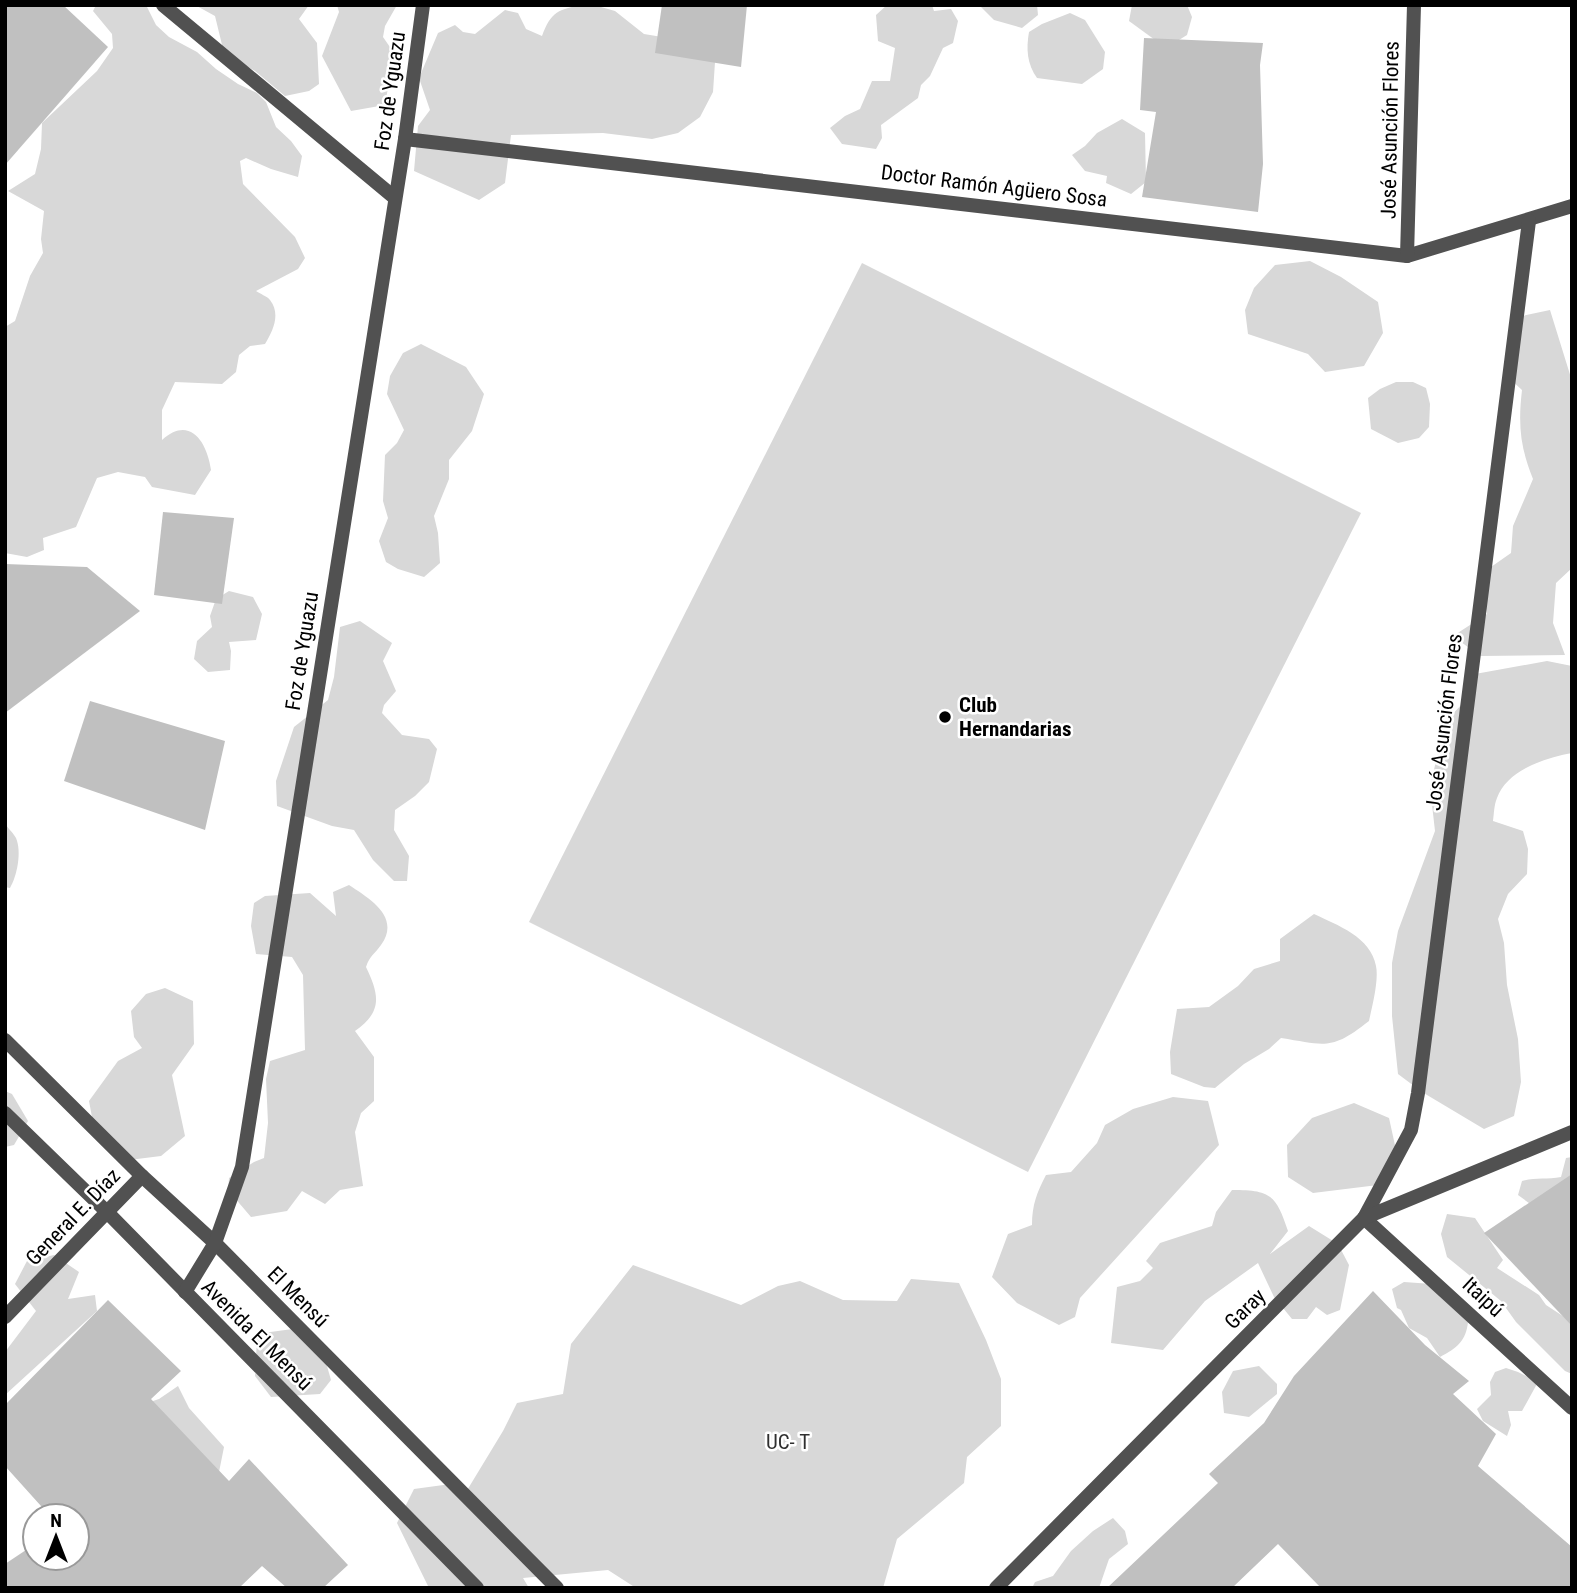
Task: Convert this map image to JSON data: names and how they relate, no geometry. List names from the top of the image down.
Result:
{
  "streets": {
    "street": [
      "Foz de Yguazu",
      "José Asunción Flores",
      "Doctor Ramón Agüero Sosa",
      "General E. Díaz",
      "El Mensú",
      "Itaipú",
      "Garay",
      "Avenida El Mensú"
    ]
  },
  "crossings": [
    ["Foz de Yguazu", "Doctor Ramón Agüero Sosa"],
    ["Foz de Yguazu", "El Mensú"],
    ["Foz de Yguazu", "Avenida El Mensú"],
    ["José Asunción Flores", "Doctor Ramón Agüero Sosa"],
    ["José Asunción Flores", "Itaipú"],
    ["José Asunción Flores", "Garay"],
    ["General E. Díaz", "El Mensú"],
    ["General E. Díaz", "Avenida El Mensú"],
    ["Itaipú", "Garay"]
  ],
  "parks": ["UC- T"],
  "places": ["Club Hernandarias"],
  "north": "top"
}
